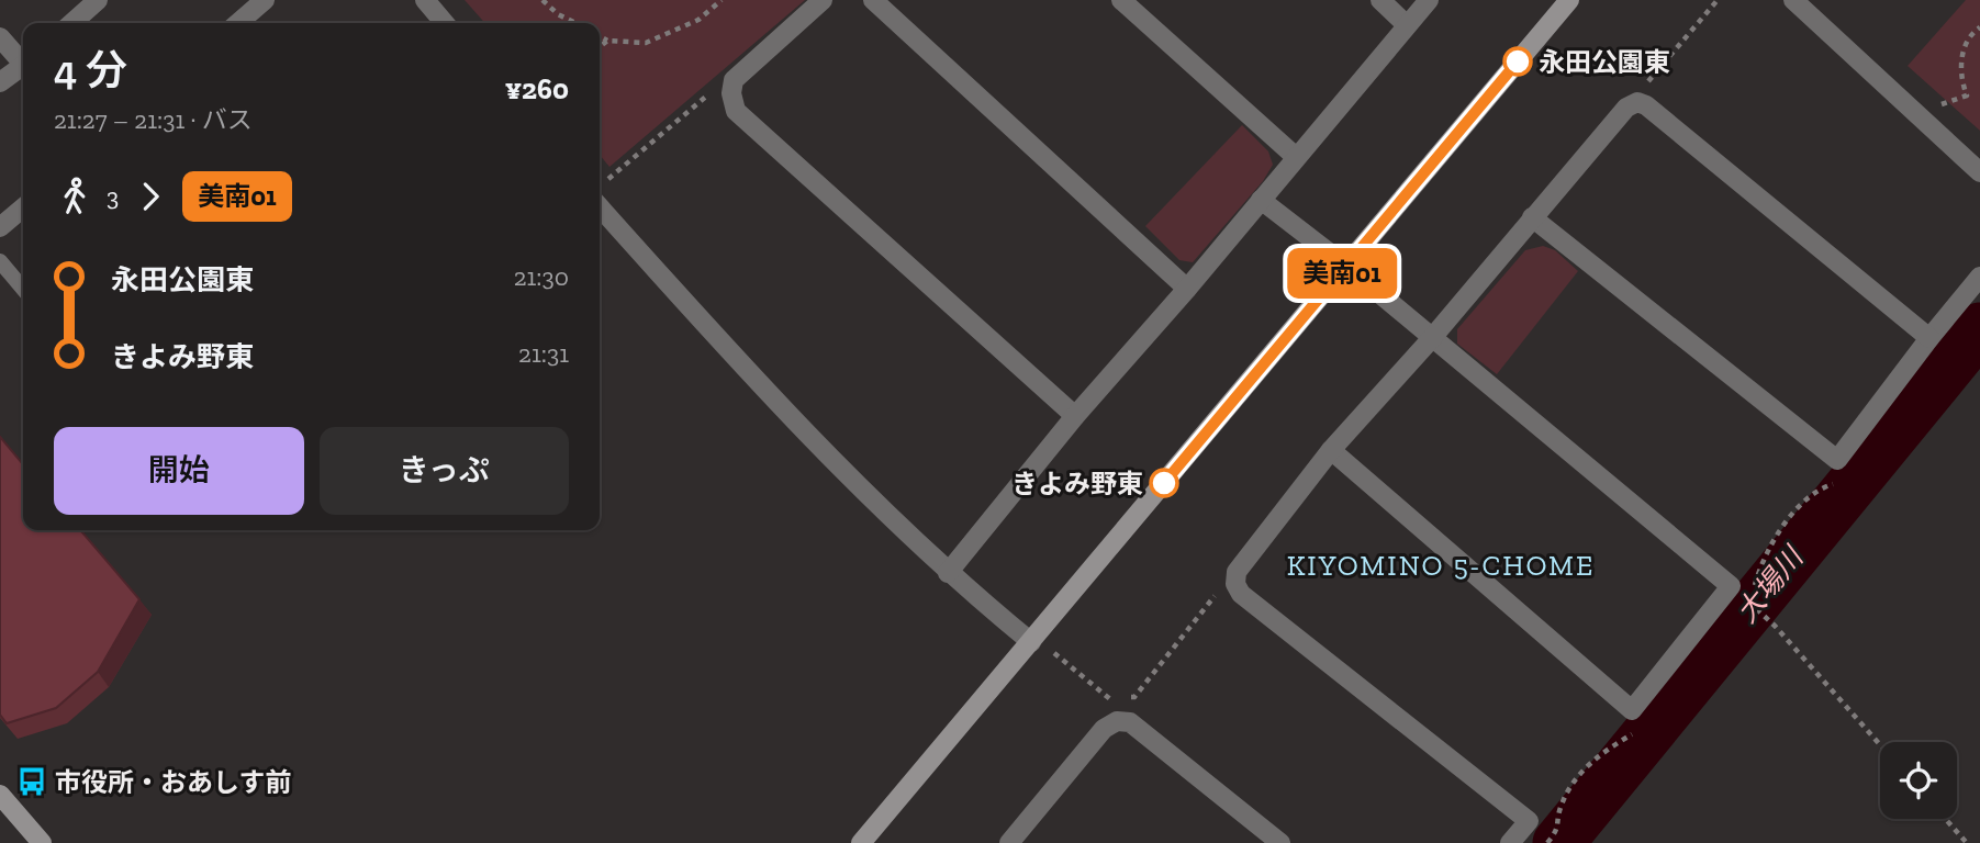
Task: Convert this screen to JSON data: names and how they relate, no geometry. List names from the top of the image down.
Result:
{
  "districts": ["KIYOMINO 5-CHOME"],
  "water": ["大場川"],
  "places": {
    "other": ["永田公園東", "きよみ野東"],
    "bus stop": ["市役所・おあしす前"]
  },
  "lines": ["bus line 美南01"],
  "page": {
    "on_map": "美南01",
    "heading": ["4 分", "21:27 – 21:31 · バス", "¥260"],
    "legs": ["3", "美南01"],
    "list": [
      {
        "name": "永田公園東",
        "value": "21:30"
      },
      {
        "name": "きよみ野東",
        "value": "21:31"
      }
    ],
    "buttons": ["開始", "きっぷ"]
  }
}
